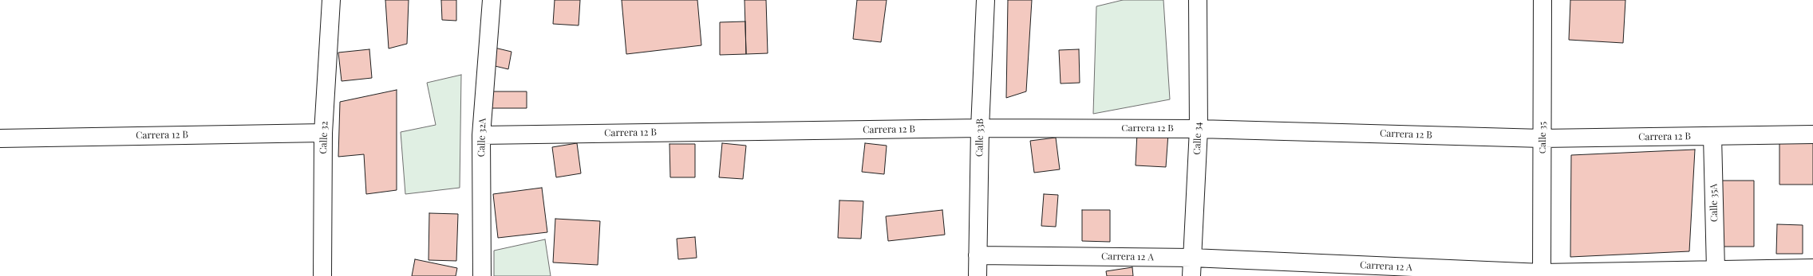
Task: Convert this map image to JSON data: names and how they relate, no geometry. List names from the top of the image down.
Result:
{
  "streets": {
    "street": [
      "Carrera 12 B",
      "Calle 32",
      "Calle 32A",
      "Calle 33B",
      "Calle 35",
      "Calle 34",
      "Calle 35A",
      "Carrera 12 A"
    ]
  },
  "crossings": [
    ["Carrera 12 B", "Calle 32"],
    ["Carrera 12 B", "Calle 32A"],
    ["Carrera 12 B", "Calle 33B"],
    ["Carrera 12 B", "Calle 35"],
    ["Carrera 12 B", "Calle 34"],
    ["Carrera 12 B", "Calle 35A"],
    ["Calle 33B", "Carrera 12 A"],
    ["Calle 35", "Carrera 12 A"],
    ["Calle 34", "Carrera 12 A"],
    ["Calle 35A", "Carrera 12 A"]
  ]
}
